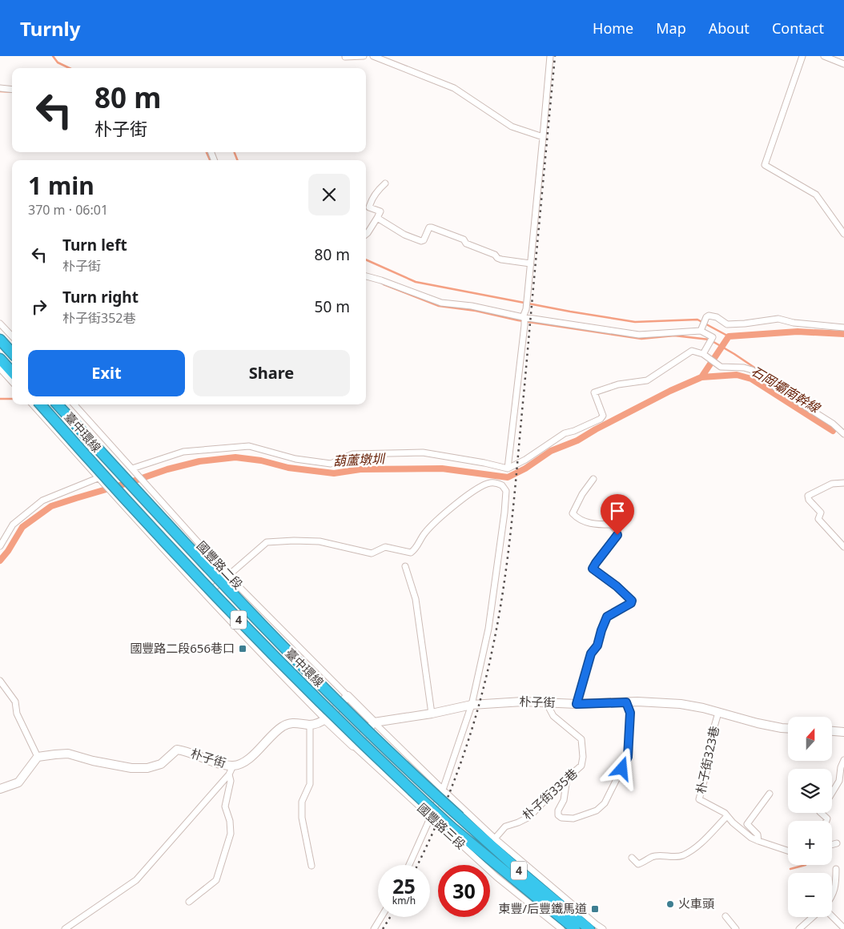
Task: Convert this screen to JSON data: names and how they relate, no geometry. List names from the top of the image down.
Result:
{
  "streets": {
    "highway": ["臺中環線", "4"],
    "street": [
      "國豐路二段",
      "朴子街",
      "朴子街323巷",
      "朴子街335巷",
      "國豐路三段"
    ]
  },
  "crossings": [
    ["國豐路二段", "朴子街"],
    ["朴子街", "朴子街323巷"],
    ["朴子街", "朴子街335巷"],
    ["朴子街", "國豐路三段"]
  ],
  "water": ["石岡壩南幹線", "葫蘆墩圳"],
  "places": {
    "transit": ["國豐路二段656巷口", "東豐/后豐鐵馬道"],
    "other": ["火車頭"]
  },
  "north": "top",
  "page": {
    "header": "Turnly",
    "nav": [
      "Home",
      "Map",
      "About",
      "Contact"
    ],
    "turn": ["80 m", "朴子街"],
    "heading": ["1 min", "370 m · 06:01"],
    "list": [
      {
        "name": "Turn left",
        "note": "朴子街",
        "value": "80 m"
      },
      {
        "name": "Turn right",
        "note": "朴子街352巷",
        "value": "50 m"
      }
    ],
    "buttons": ["Exit", "Share"],
    "map_buttons": ["+", "−"],
    "speed": "25 km/h",
    "limit": "30"
  }
}
